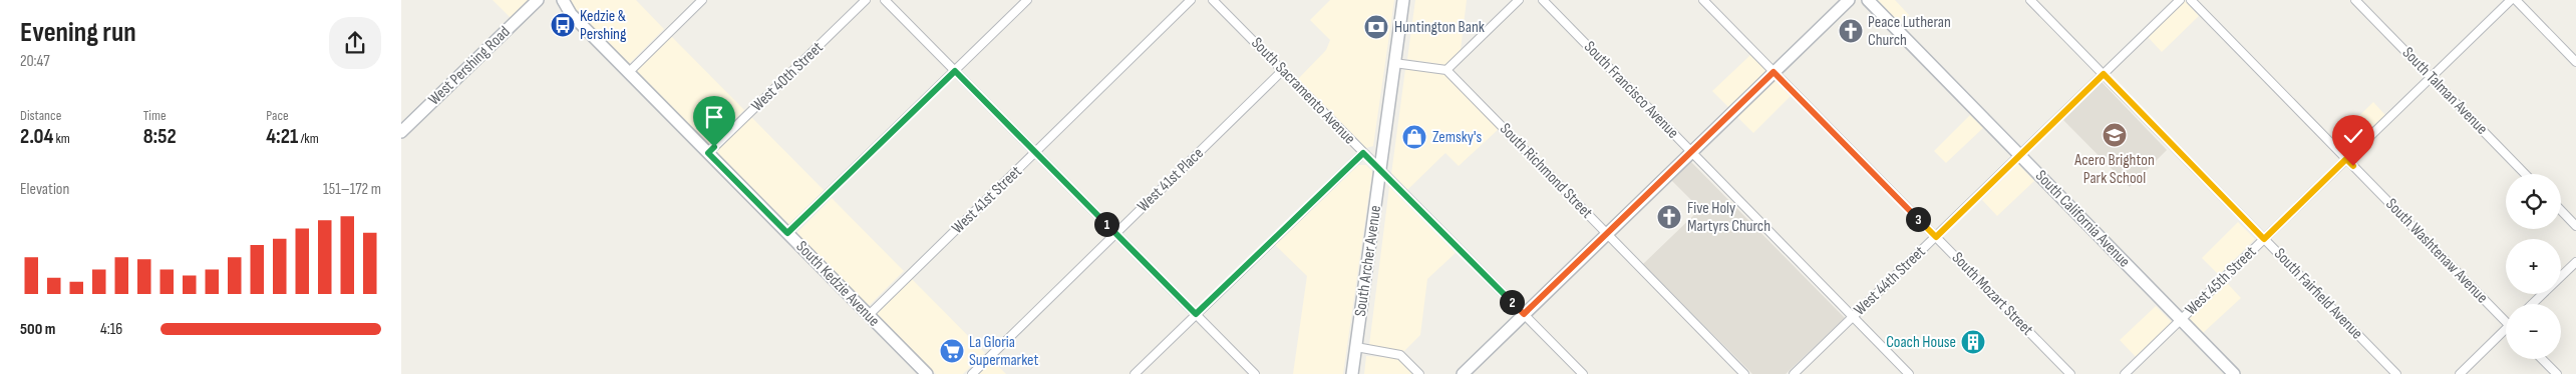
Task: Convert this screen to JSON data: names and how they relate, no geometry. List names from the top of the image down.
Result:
{
  "streets": {
    "main road": [
      "West Pershing Road",
      "South California Avenue",
      "South Archer Avenue",
      "South Kedzie Avenue"
    ],
    "street": [
      "West 40th Street",
      "South Francisco Avenue",
      "South Sacramento Avenue",
      "South Talman Avenue",
      "South Richmond Street",
      "West 41st Place",
      "West 41st Street",
      "South Washtenaw Avenue",
      "West 44th Street",
      "West 45th Street",
      "South Mozart Street",
      "South Fairfield Avenue"
    ]
  },
  "crossings": [
    ["West 40th Street", "South Kedzie Avenue"],
    ["South Francisco Avenue", "West 44th Street"],
    ["South Sacramento Avenue", "West 41st Place"],
    ["South Sacramento Avenue", "South Archer Avenue"],
    ["South Talman Avenue", "West 45th Street"],
    ["West 41st Street", "South Kedzie Avenue"],
    ["South California Avenue", "West 44th Street"],
    ["South California Avenue", "West 45th Street"],
    ["South Washtenaw Avenue", "West 45th Street"],
    ["West 44th Street", "South Mozart Street"],
    ["West 44th Street", "South Fairfield Avenue"],
    ["West 45th Street", "South Fairfield Avenue"]
  ],
  "places": {
    "bus stop": ["Kedzie & Pershing"],
    "bank": ["Huntington Bank"],
    "church": ["Peace Lutheran Church", "Five Holy Martyrs Church"],
    "school or university": ["Acero Brighton Park School"],
    "shop": ["Zemsky's"],
    "building": ["Coach House"],
    "supermarket": ["La Gloria Supermarket"]
  },
  "page": {
    "heading": ["Evening run", "20:47"],
    "stats": [
      ["Distance", "2.04 km"],
      ["Time", "8:52"],
      ["Pace", "4:21 /km"]
    ],
    "chart": ["Elevation", "151–172 m"],
    "map_buttons": ["+", "−"],
    "pins": ["3", "1", "2"],
    "list": [
      {
        "name": "500 m",
        "note": "4:16"
      }
    ]
  }
}
